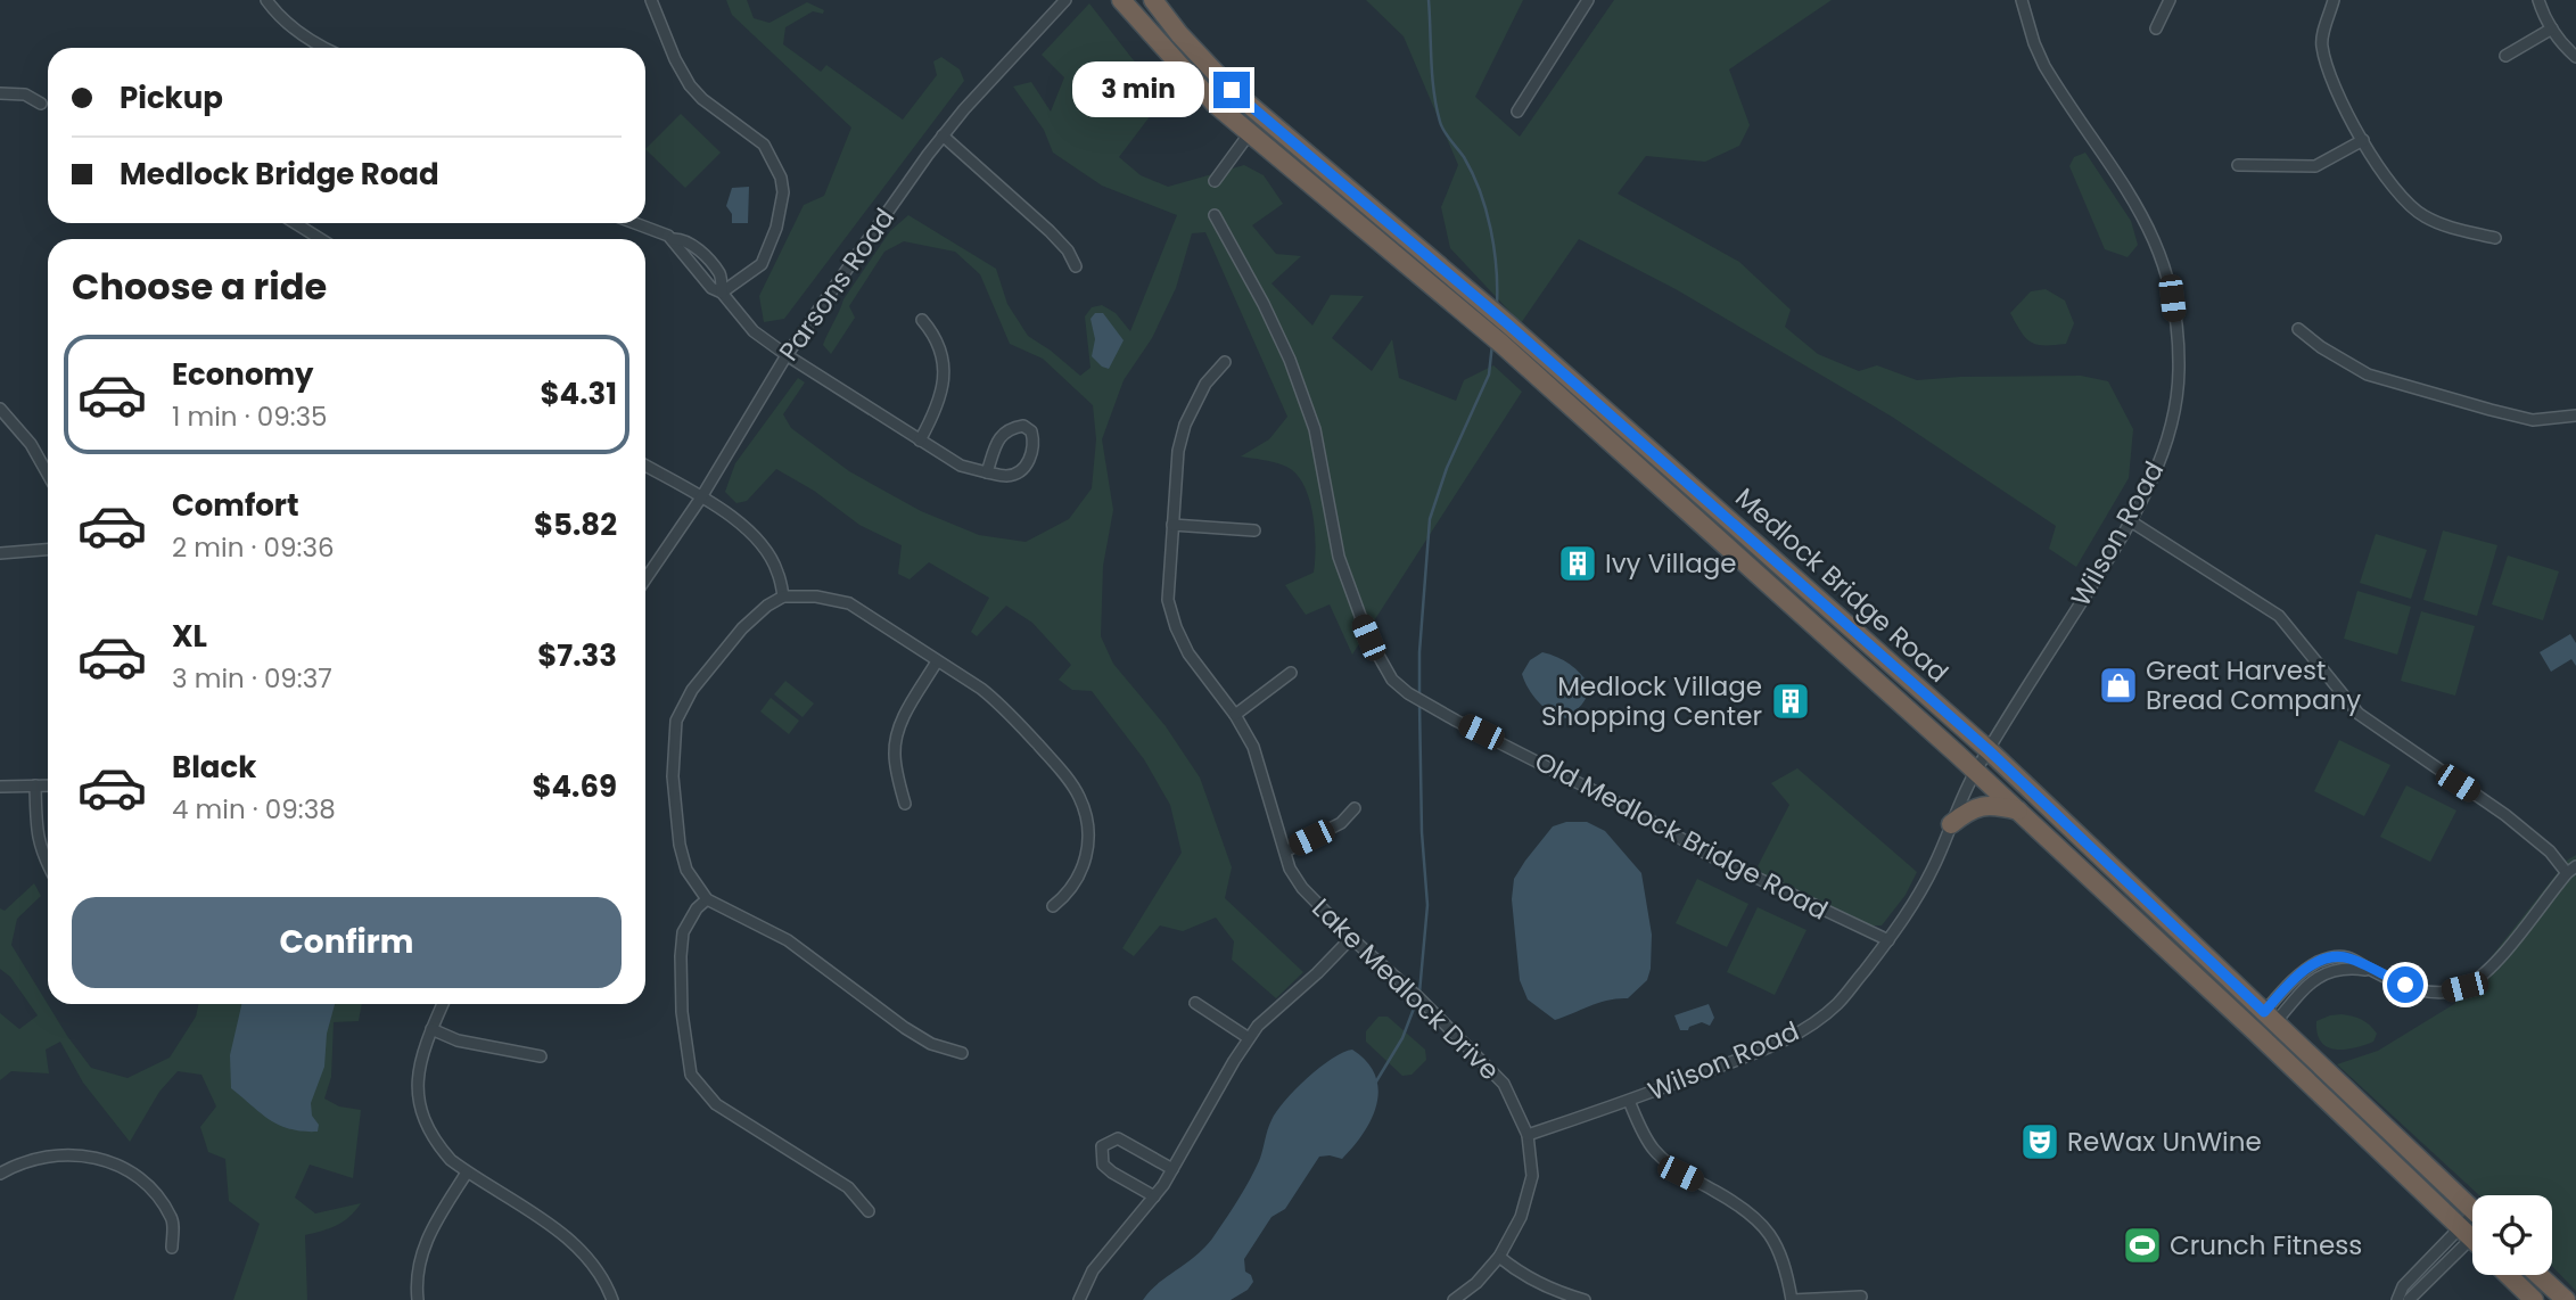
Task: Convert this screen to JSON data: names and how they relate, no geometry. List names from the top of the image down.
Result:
{
  "streets": {
    "highway": ["Medlock Bridge Road"],
    "street": [
      "Parsons Road",
      "Wilson Road",
      "Old Medlock Bridge Road",
      "Lake Medlock Drive"
    ]
  },
  "crossings": [
    ["Wilson Road", "Medlock Bridge Road"],
    ["Wilson Road", "Old Medlock Bridge Road"],
    ["Wilson Road", "Lake Medlock Drive"]
  ],
  "places": {
    "building": ["Ivy Village", "Medlock Village Shopping Center"],
    "shop": ["Great Harvest Bread Company"],
    "theatre": ["ReWax UnWine"],
    "sports": ["Crunch Fitness"]
  },
  "page": {
    "banner": ["Pickup", "Medlock Bridge Road"],
    "bubble": "3 min",
    "heading": "Choose a ride",
    "list": [
      {
        "name": "Economy",
        "note": "1 min · 09:35",
        "value": "$4.31"
      },
      {
        "name": "Comfort",
        "note": "2 min · 09:36",
        "value": "$5.82"
      },
      {
        "name": "XL",
        "note": "3 min · 09:37",
        "value": "$7.33"
      },
      {
        "name": "Black",
        "note": "4 min · 09:38",
        "value": "$4.69"
      }
    ],
    "buttons": "Confirm"
  }
}
